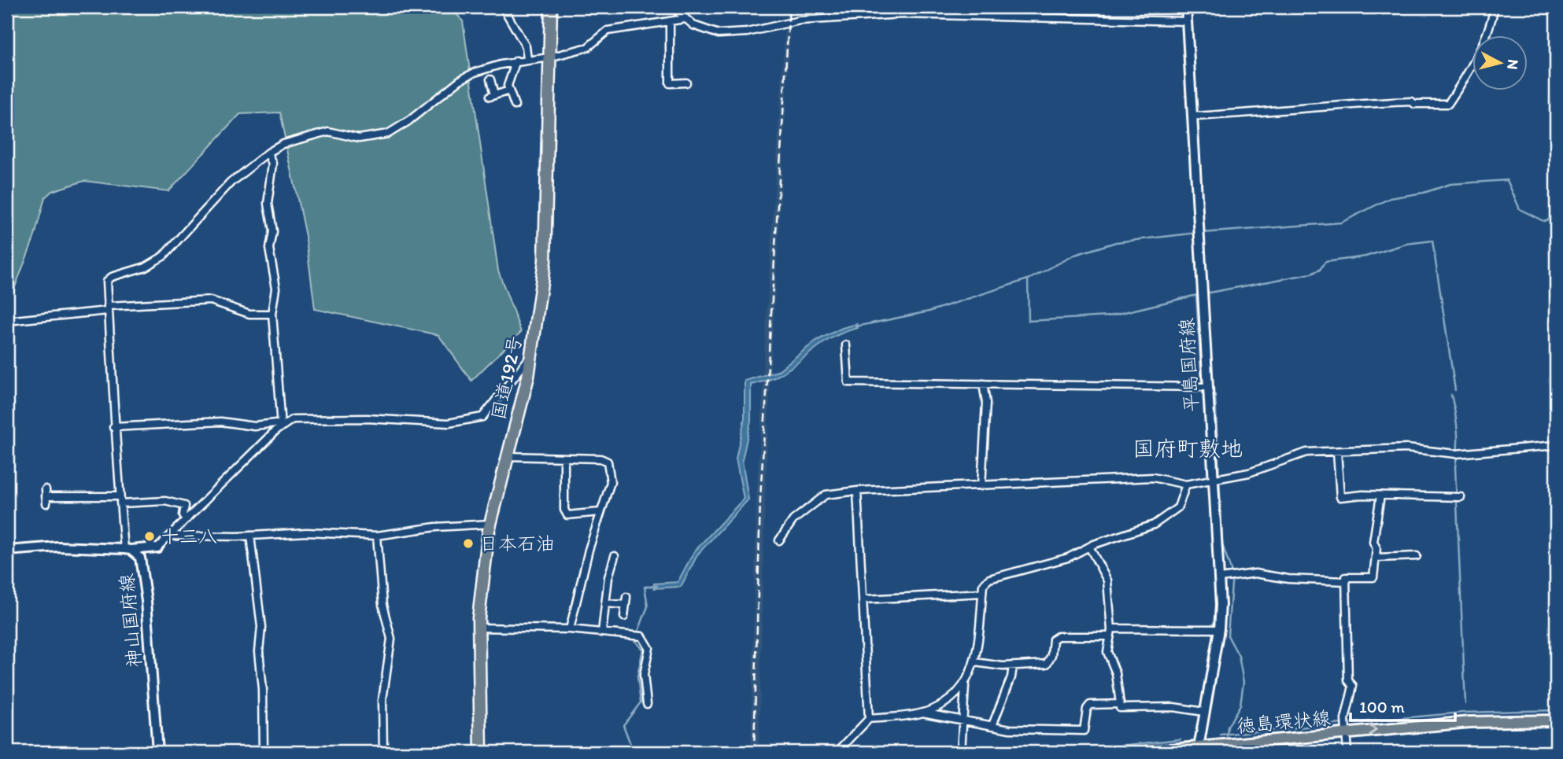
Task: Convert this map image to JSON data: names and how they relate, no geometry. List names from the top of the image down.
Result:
{
  "streets": {
    "highway": ["国道192号"],
    "main road": ["平島国府線", "神山国府線", "徳島環状線"]
  },
  "crossings": [
    ["平島国府線", "徳島環状線"]
  ],
  "one_way": ["徳島環状線"],
  "districts": ["国府町敷地"],
  "places": ["十三八", "日本石油"],
  "scale_bar": "100 m",
  "north": "right"
}
